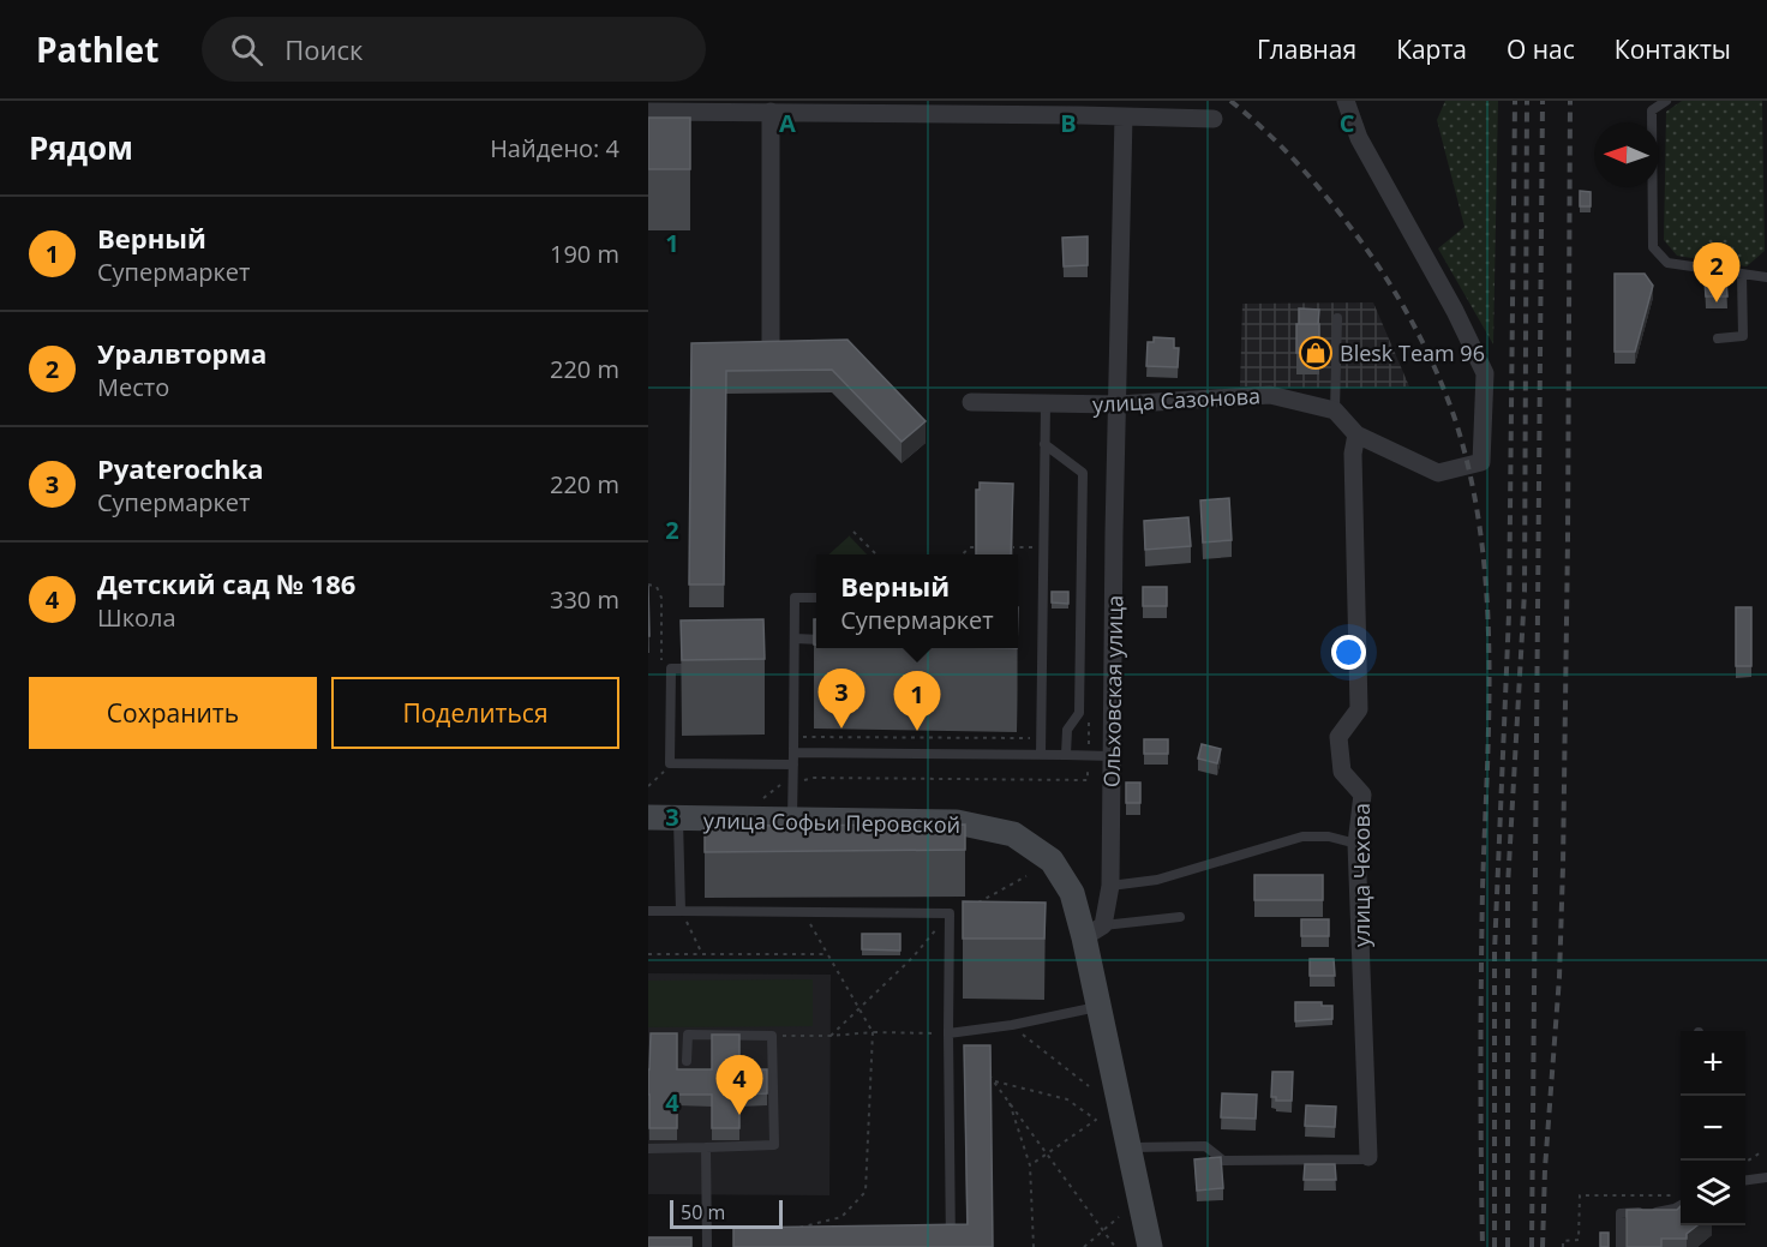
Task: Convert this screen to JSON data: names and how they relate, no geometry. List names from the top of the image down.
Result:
{
  "streets": {
    "street": [
      "улица Сазонова",
      "Ольховская улица",
      "улица Софьи Перовской",
      "улица Чехова"
    ]
  },
  "crossings": [
    ["улица Сазонова", "Ольховская улица"],
    ["Ольховская улица", "улица Софьи Перовской"]
  ],
  "places": {
    "shop": ["Blesk Team 96"]
  },
  "scale_bar": "50 m",
  "north": "left",
  "page": {
    "header": "Pathlet",
    "search": "Поиск",
    "nav": [
      "Главная",
      "Карта",
      "О нас",
      "Контакты"
    ],
    "heading": ["Рядом", "Найдено: 4"],
    "list": [
      {
        "mark": "1",
        "name": "Верный",
        "note": "Супермаркет",
        "value": "190 m"
      },
      {
        "mark": "2",
        "name": "Уралвторма",
        "note": "Место",
        "value": "220 m"
      },
      {
        "mark": "3",
        "name": "Pyaterochka",
        "note": "Супермаркет",
        "value": "220 m"
      },
      {
        "mark": "4",
        "name": "Детский сад № 186",
        "note": "Школа",
        "value": "330 m"
      }
    ],
    "pins": [
      "2",
      "3",
      "1",
      "4"
    ],
    "popup": ["Верный", "Супермаркет"],
    "buttons": ["Сохранить", "Поделиться"],
    "map_buttons": ["+", "−"],
    "scale": "50 m"
  },
  "grid": {
    "columns": ["A", "B", "C"],
    "rows": [
      "1",
      "2",
      "3",
      "4"
    ]
  }
}
